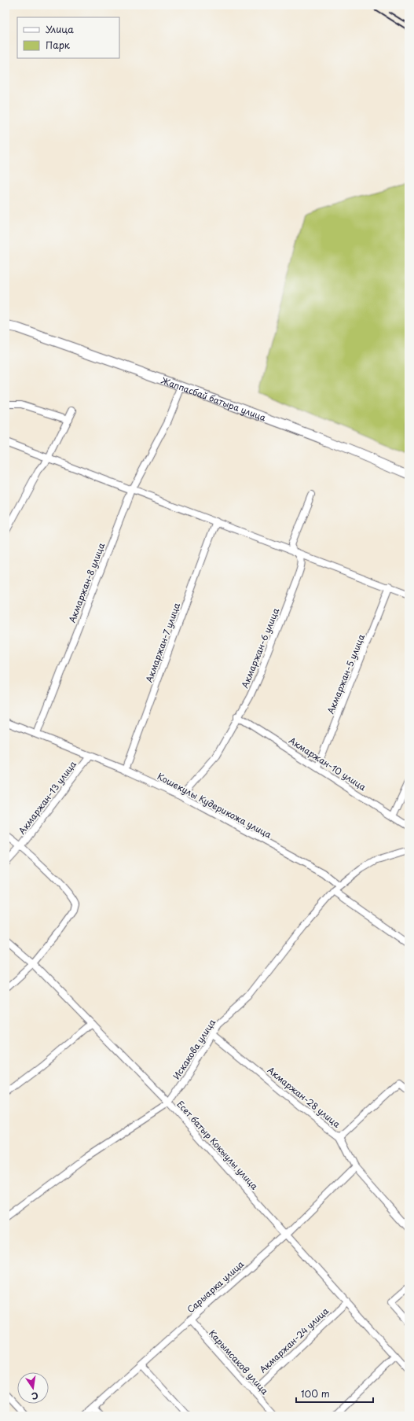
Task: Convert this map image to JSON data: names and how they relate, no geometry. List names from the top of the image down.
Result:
{
  "streets": {
    "main road": ["Жаппасбай батыра улица"],
    "street": [
      "Акмаржан-8 улица",
      "Акмаржан-7 улица",
      "Акмаржан-6 улица",
      "Акмаржан-5 улица",
      "Акмаржан-10 улица",
      "Акмаржан-13 улица",
      "Кошекулы Кудерикожа улица",
      "Искакова улица",
      "Акмаржан-28 улица",
      "Есет батыр Кокыулы улица",
      "Сарыарка улица",
      "Акмаржан-24 улица",
      "Карымсаков улица"
    ]
  },
  "crossings": [
    ["Жаппасбай батыра улица", "Акмаржан-8 улица"],
    ["Акмаржан-8 улица", "Кошекулы Кудерикожа улица"],
    ["Акмаржан-7 улица", "Кошекулы Кудерикожа улица"],
    ["Акмаржан-6 улица", "Акмаржан-10 улица"],
    ["Акмаржан-6 улица", "Кошекулы Кудерикожа улица"],
    ["Акмаржан-5 улица", "Акмаржан-10 улица"],
    ["Акмаржан-13 улица", "Кошекулы Кудерикожа улица"],
    ["Кошекулы Кудерикожа улица", "Искакова улица"],
    ["Искакова улица", "Акмаржан-28 улица"],
    ["Искакова улица", "Есет батыр Кокыулы улица"],
    ["Акмаржан-28 улица", "Сарыарка улица"],
    ["Есет батыр Кокыулы улица", "Сарыарка улица"],
    ["Есет батыр Кокыулы улица", "Акмаржан-24 улица"],
    ["Сарыарка улица", "Карымсаков улица"],
    ["Акмаржан-24 улица", "Карымсаков улица"]
  ],
  "legend": ["Улица", "Парк"],
  "scale_bar": "100 m",
  "north": "bottom"
}
